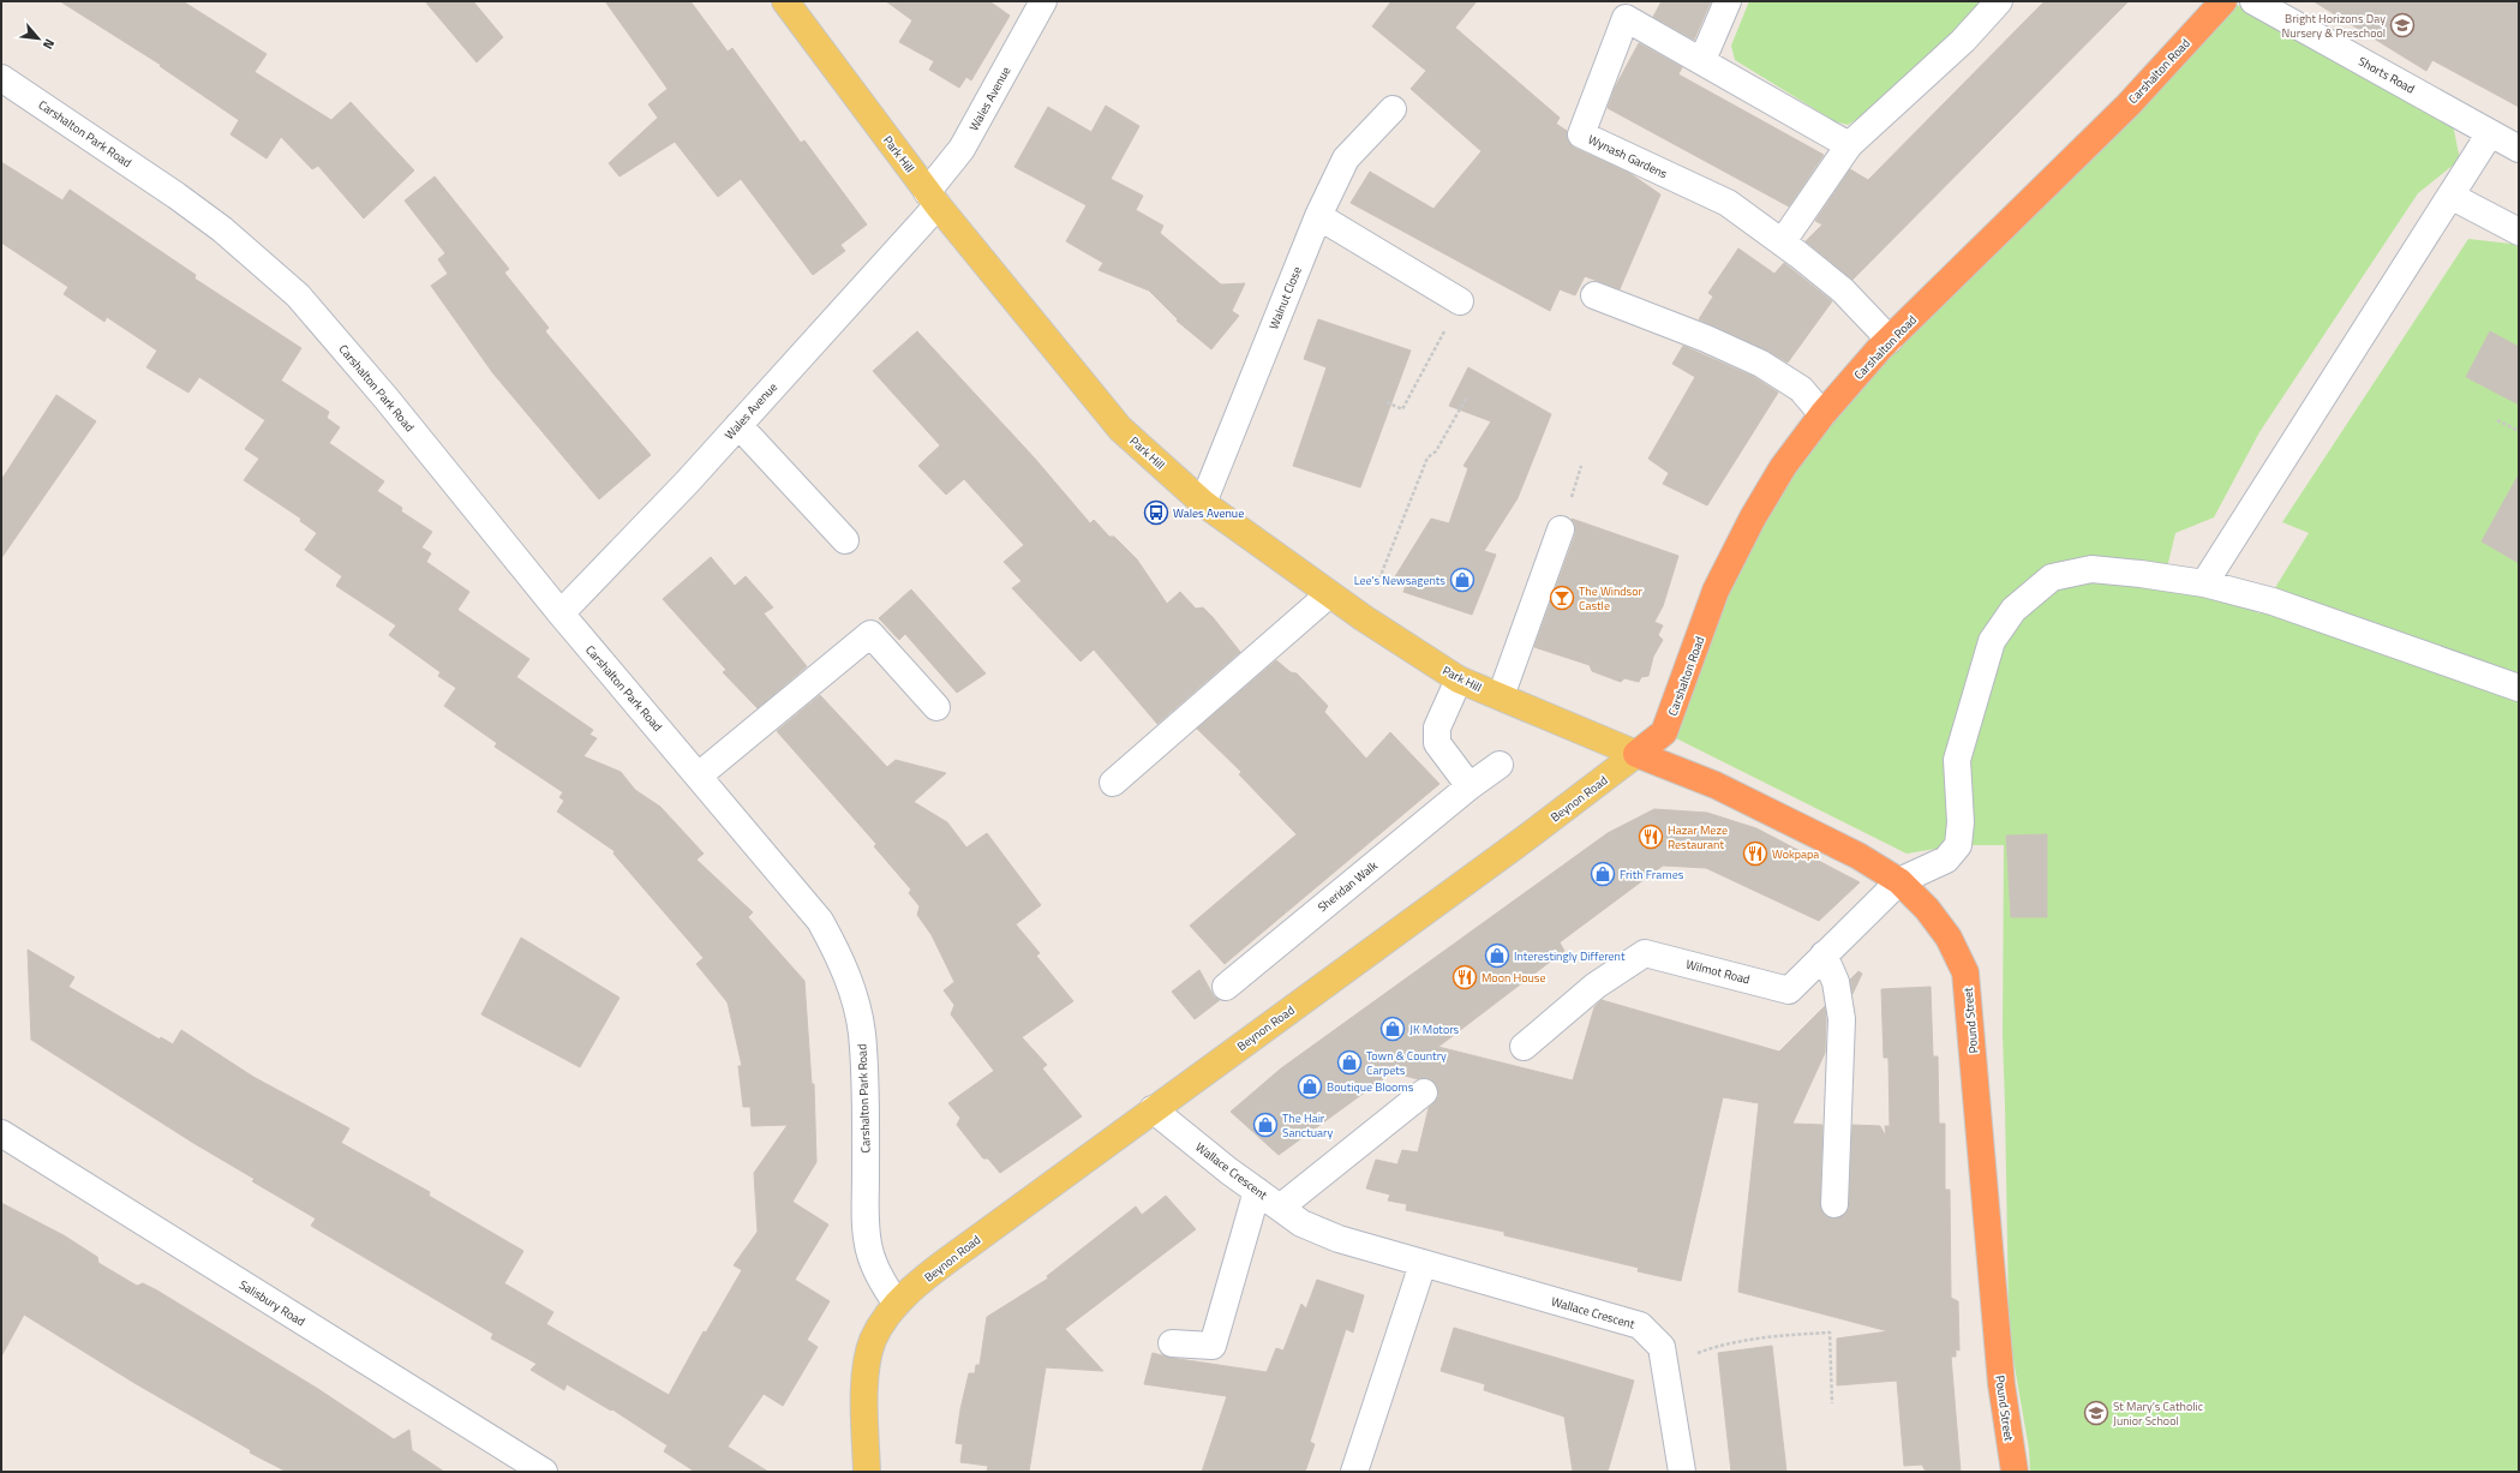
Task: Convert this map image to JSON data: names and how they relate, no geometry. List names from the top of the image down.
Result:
{
  "streets": {
    "highway": ["Carshalton Road", "Pound Street"],
    "main road": ["Park Hill", "Beynon Road"],
    "street": [
      "Shorts Road",
      "Wales Avenue",
      "Carshalton Park Road",
      "Wynash Gardens",
      "Walnut Close",
      "Sheridan Walk",
      "Wilmot Road",
      "Wallace Crescent",
      "Salisbury Road"
    ]
  },
  "crossings": [
    ["Carshalton Road", "Park Hill"],
    ["Carshalton Road", "Wynash Gardens"],
    ["Carshalton Road", "Beynon Road"],
    ["Carshalton Road", "Pound Street"],
    ["Wales Avenue", "Carshalton Park Road"],
    ["Wales Avenue", "Park Hill"],
    ["Carshalton Park Road", "Beynon Road"],
    ["Park Hill", "Walnut Close"],
    ["Park Hill", "Beynon Road"],
    ["Park Hill", "Pound Street"],
    ["Beynon Road", "Pound Street"],
    ["Beynon Road", "Wallace Crescent"],
    ["Wilmot Road", "Pound Street"]
  ],
  "places": {
    "school or university": ["Bright Horizons Day Nursery & Preschool", "St Mary’s Catholic Junior School"],
    "bus stop": ["Wales Avenue"],
    "shop": [
      "Lee's Newsagents",
      "Frith Frames",
      "Interestingly Different",
      "JK Motors",
      "Town & Country Carpets",
      "Boutique Blooms",
      "The Hair Sanctuary"
    ],
    "bar": ["The Windsor Castle"],
    "restaurant": ["Hazar Meze Restaurant", "Wokpapa", "Moon House"]
  },
  "north": "bottom right"
}
